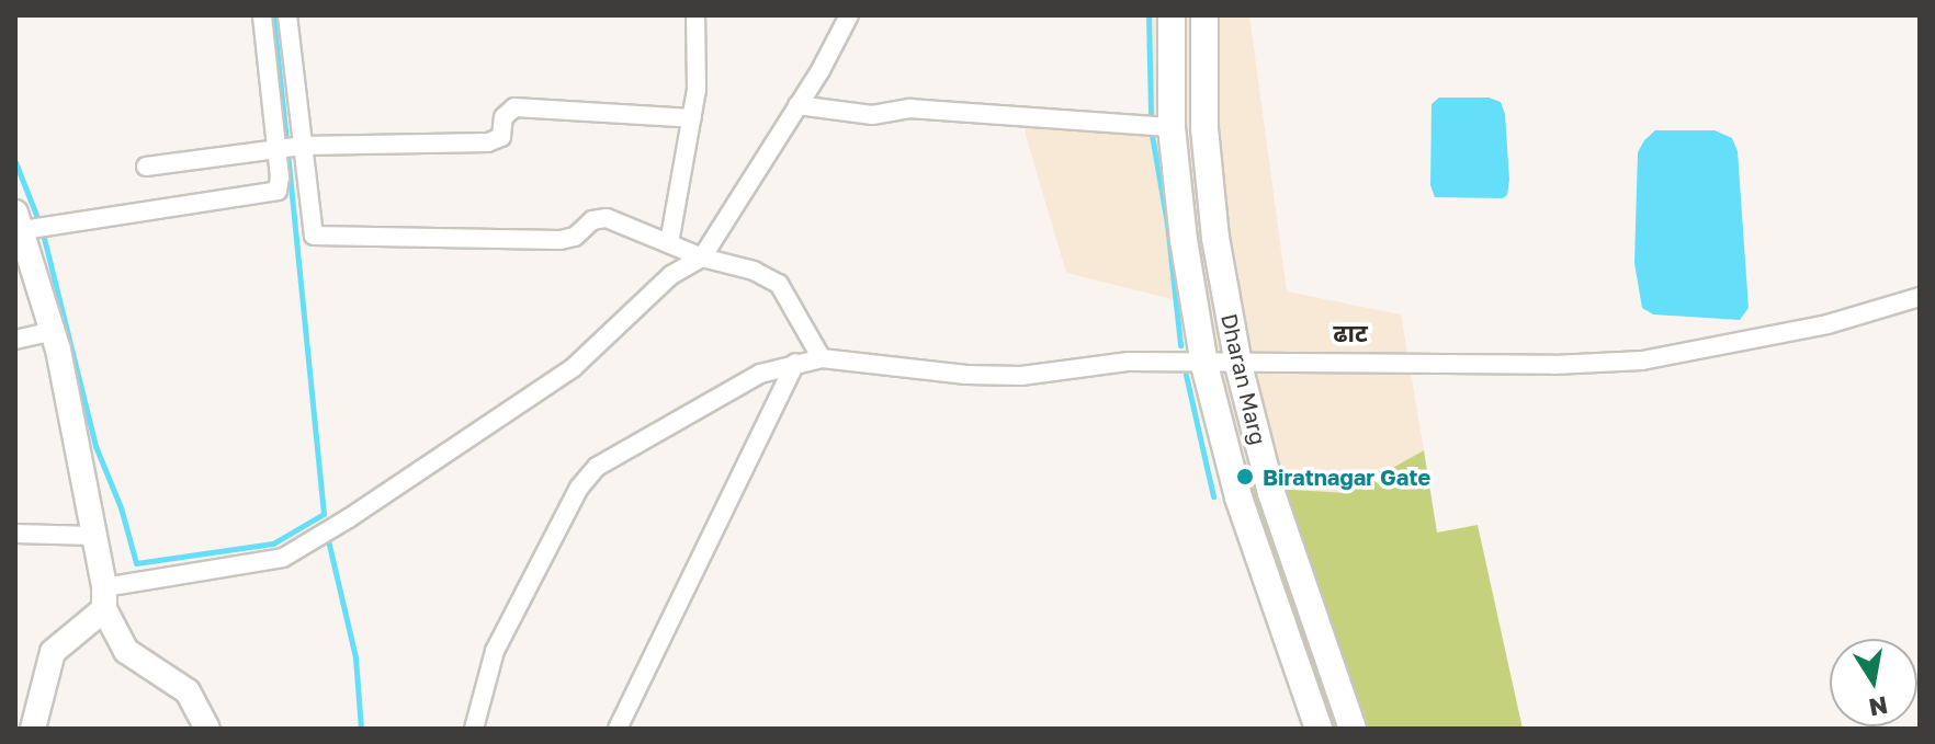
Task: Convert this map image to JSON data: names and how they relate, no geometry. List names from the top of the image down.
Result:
{
  "streets": {
    "main road": ["Dharan Marg"]
  },
  "districts": ["ढाट"],
  "places": ["Biratnagar Gate"],
  "north": "bottom"
}
